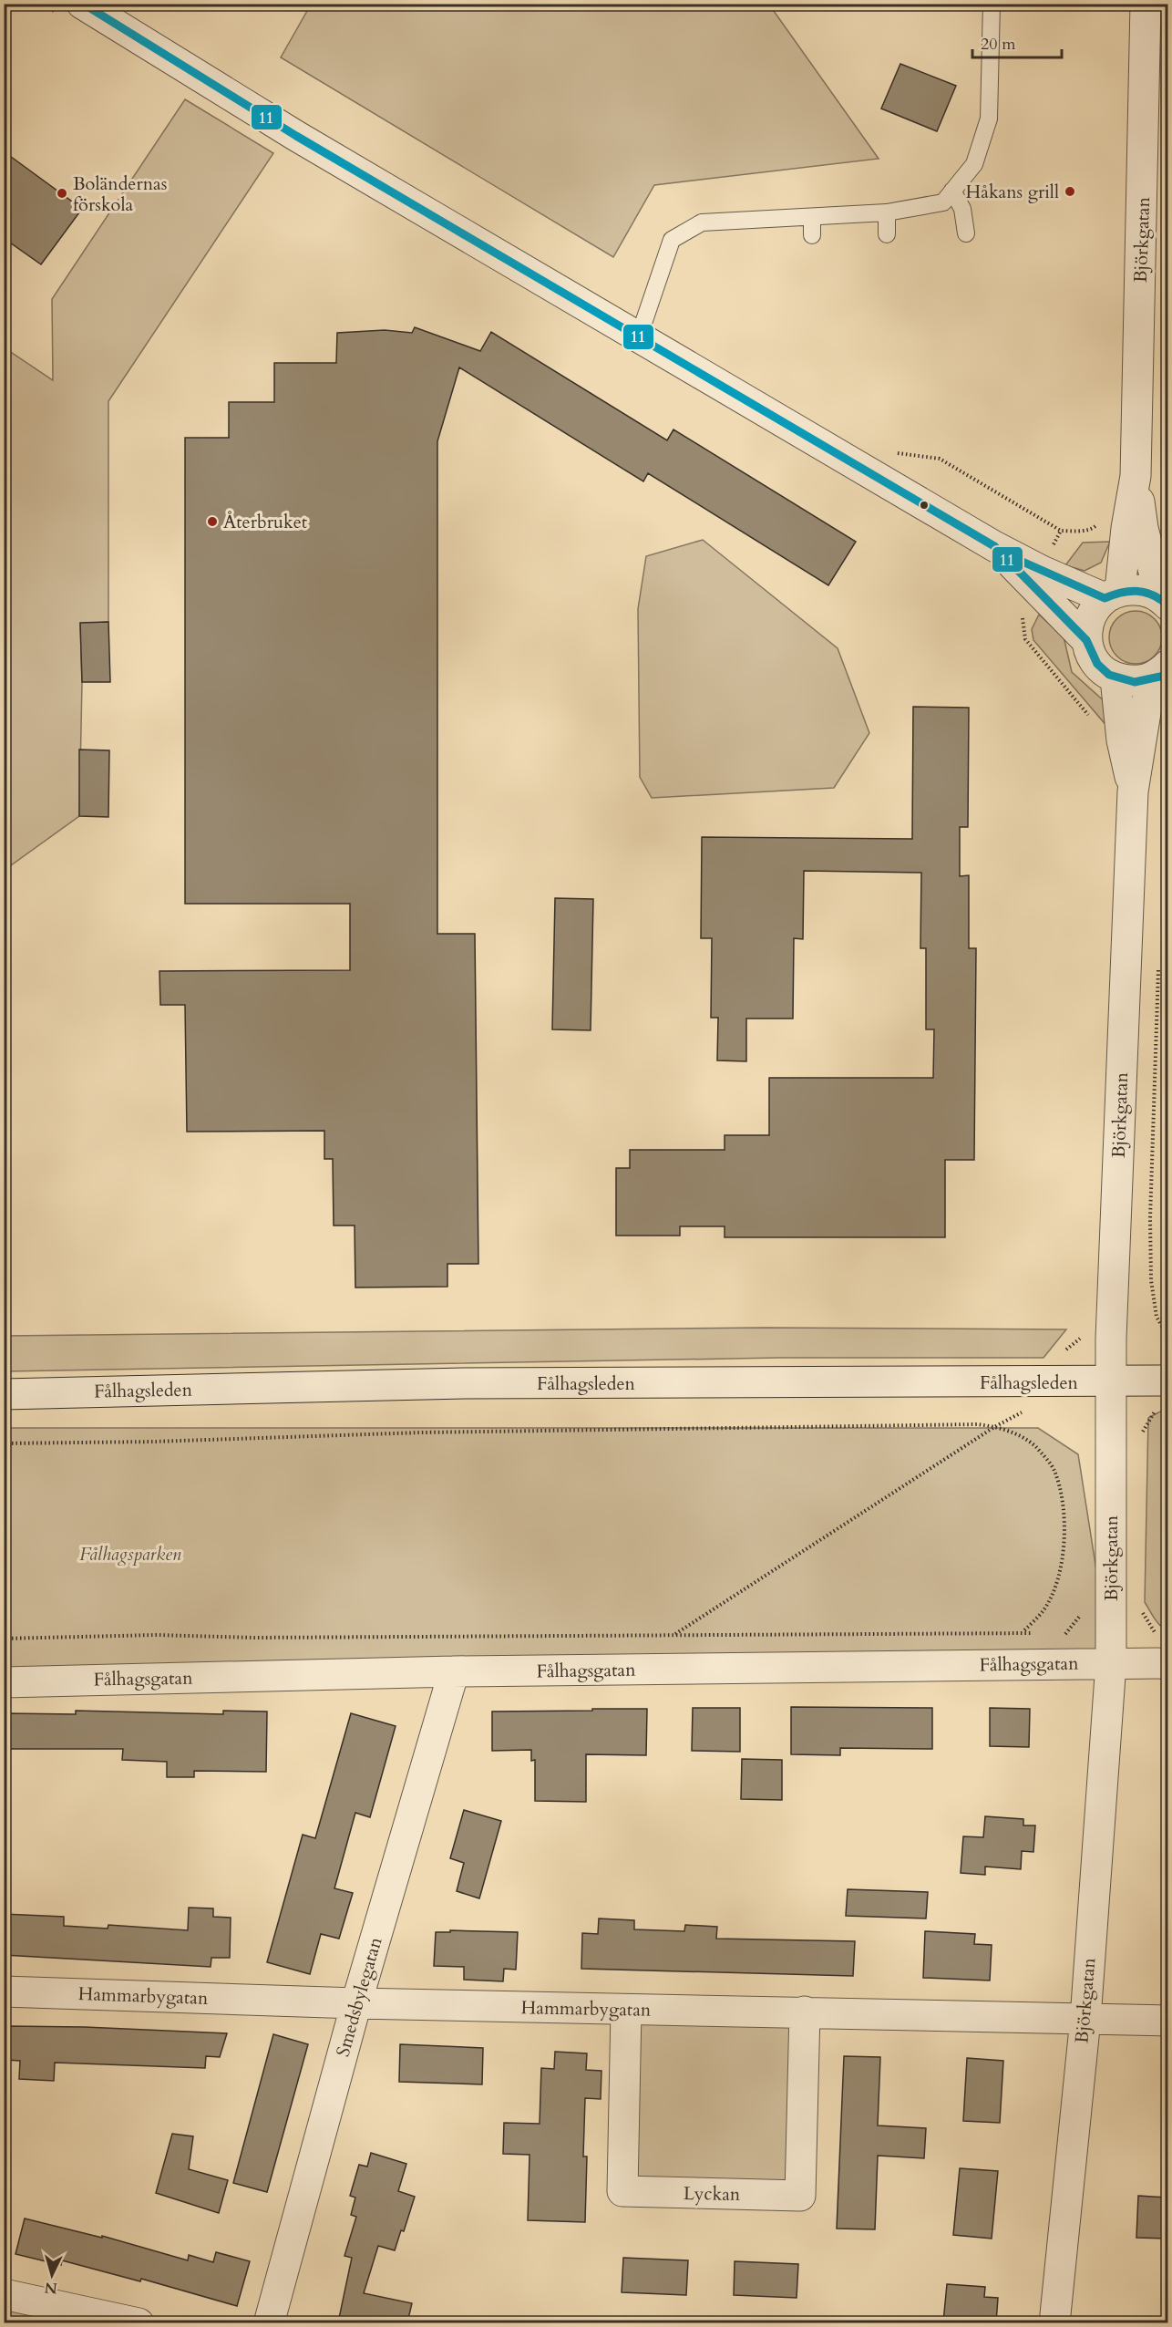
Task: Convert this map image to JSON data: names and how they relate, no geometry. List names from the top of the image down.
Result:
{
  "streets": {
    "street": [
      "Björkgatan",
      "Fålhagsleden",
      "Fålhagsgatan",
      "Hammarbygatan",
      "Smedsbylegatan",
      "Lyckan"
    ]
  },
  "crossings": [
    ["Björkgatan", "Fålhagsleden"],
    ["Björkgatan", "Fålhagsgatan"],
    ["Björkgatan", "Hammarbygatan"],
    ["Fålhagsgatan", "Smedsbylegatan"],
    ["Hammarbygatan", "Smedsbylegatan"],
    ["Hammarbygatan", "Lyckan"]
  ],
  "parks": ["Fålhagsparken"],
  "places": ["Håkans grill", "Boländernas förskola", "Återbruket"],
  "lines": ["transit line 11"],
  "scale_bar": "20 m",
  "north": "bottom"
}
